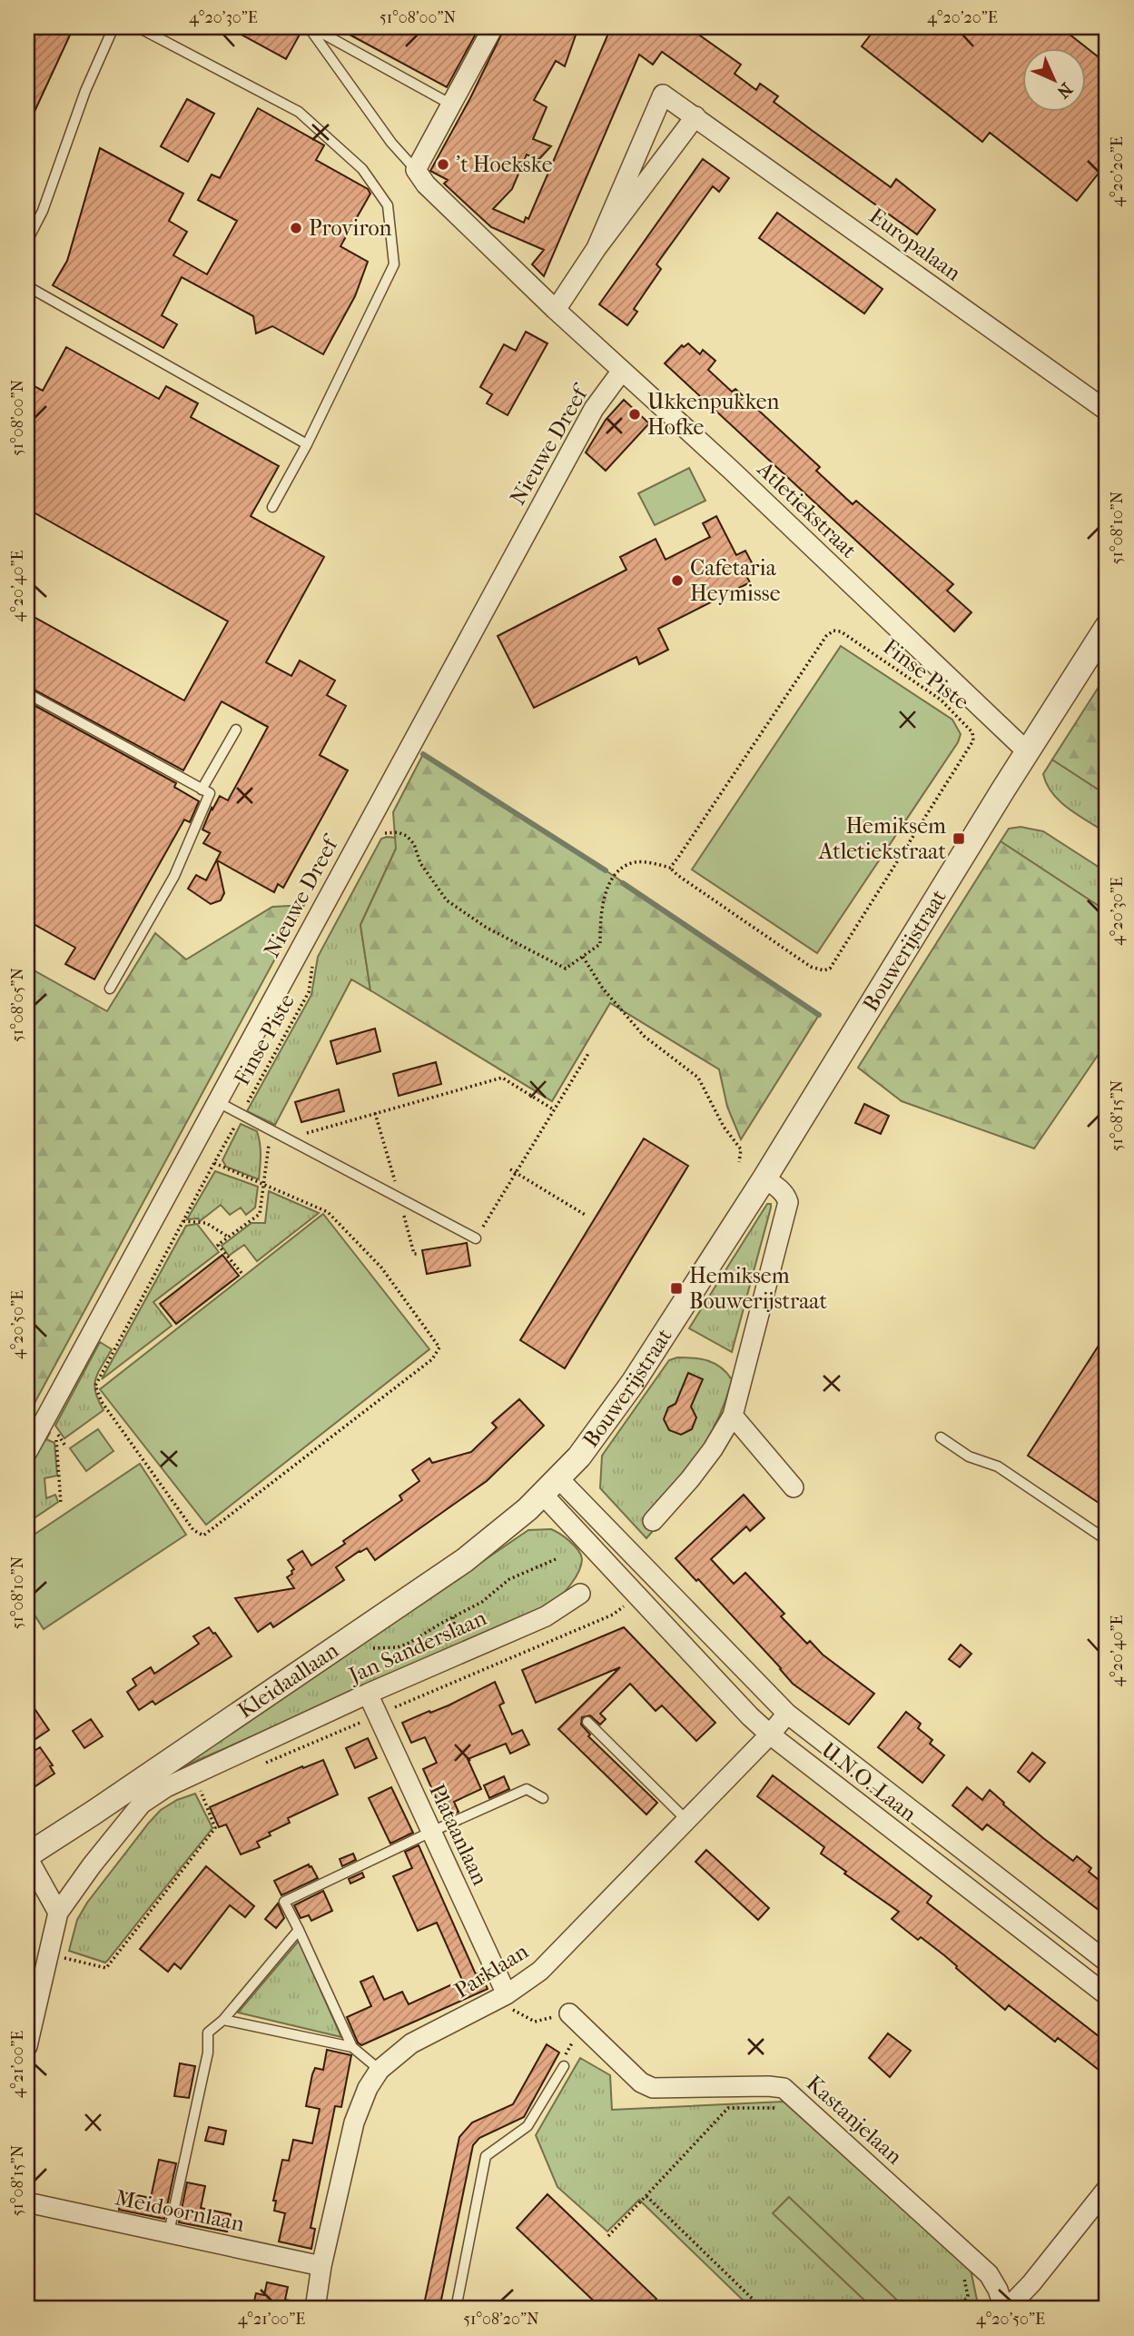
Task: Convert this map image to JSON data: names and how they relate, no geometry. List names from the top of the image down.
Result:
{
  "streets": {
    "street": [
      "Europalaan",
      "Nieuwe Dreef",
      "Atletiekstraat",
      "Bouwerijstraat",
      "Jan Sanderslaan",
      "Kleidaallaan",
      "U.N.O.-Laan",
      "Plataanlaan",
      "Parklaan",
      "Kastanjelaan",
      "Meidoornlaan"
    ],
    "path": ["Finse Piste"]
  },
  "crossings": [
    ["Europalaan", "Atletiekstraat"],
    ["Nieuwe Dreef", "Atletiekstraat"],
    ["Atletiekstraat", "Bouwerijstraat"],
    ["Bouwerijstraat", "Kleidaallaan"],
    ["Bouwerijstraat", "U.N.O.-Laan"],
    ["Jan Sanderslaan", "Plataanlaan"],
    ["Kleidaallaan", "U.N.O.-Laan"],
    ["U.N.O.-Laan", "Parklaan"],
    ["Plataanlaan", "Parklaan"],
    ["Parklaan", "Meidoornlaan"]
  ],
  "places": {
    "other": [
      "'t Hoekske",
      "Proviron",
      "Ukkenpukken Hofke",
      "Cafetaria Heymisse"
    ],
    "transit": ["Hemiksem Atletiekstraat", "Hemiksem Bouwerijstraat"]
  },
  "north": "bottom right",
  "coordinates": [
    "4°20'30\"E",
    "51°08'00\"N",
    "4°20'20\"E",
    "51°08'10\"N",
    "4°20'40\"E",
    "51°08'05\"N",
    "51°08'15\"N",
    "4°20'50\"E",
    "4°21'00\"E",
    "51°08'20\"N"
  ]
}
